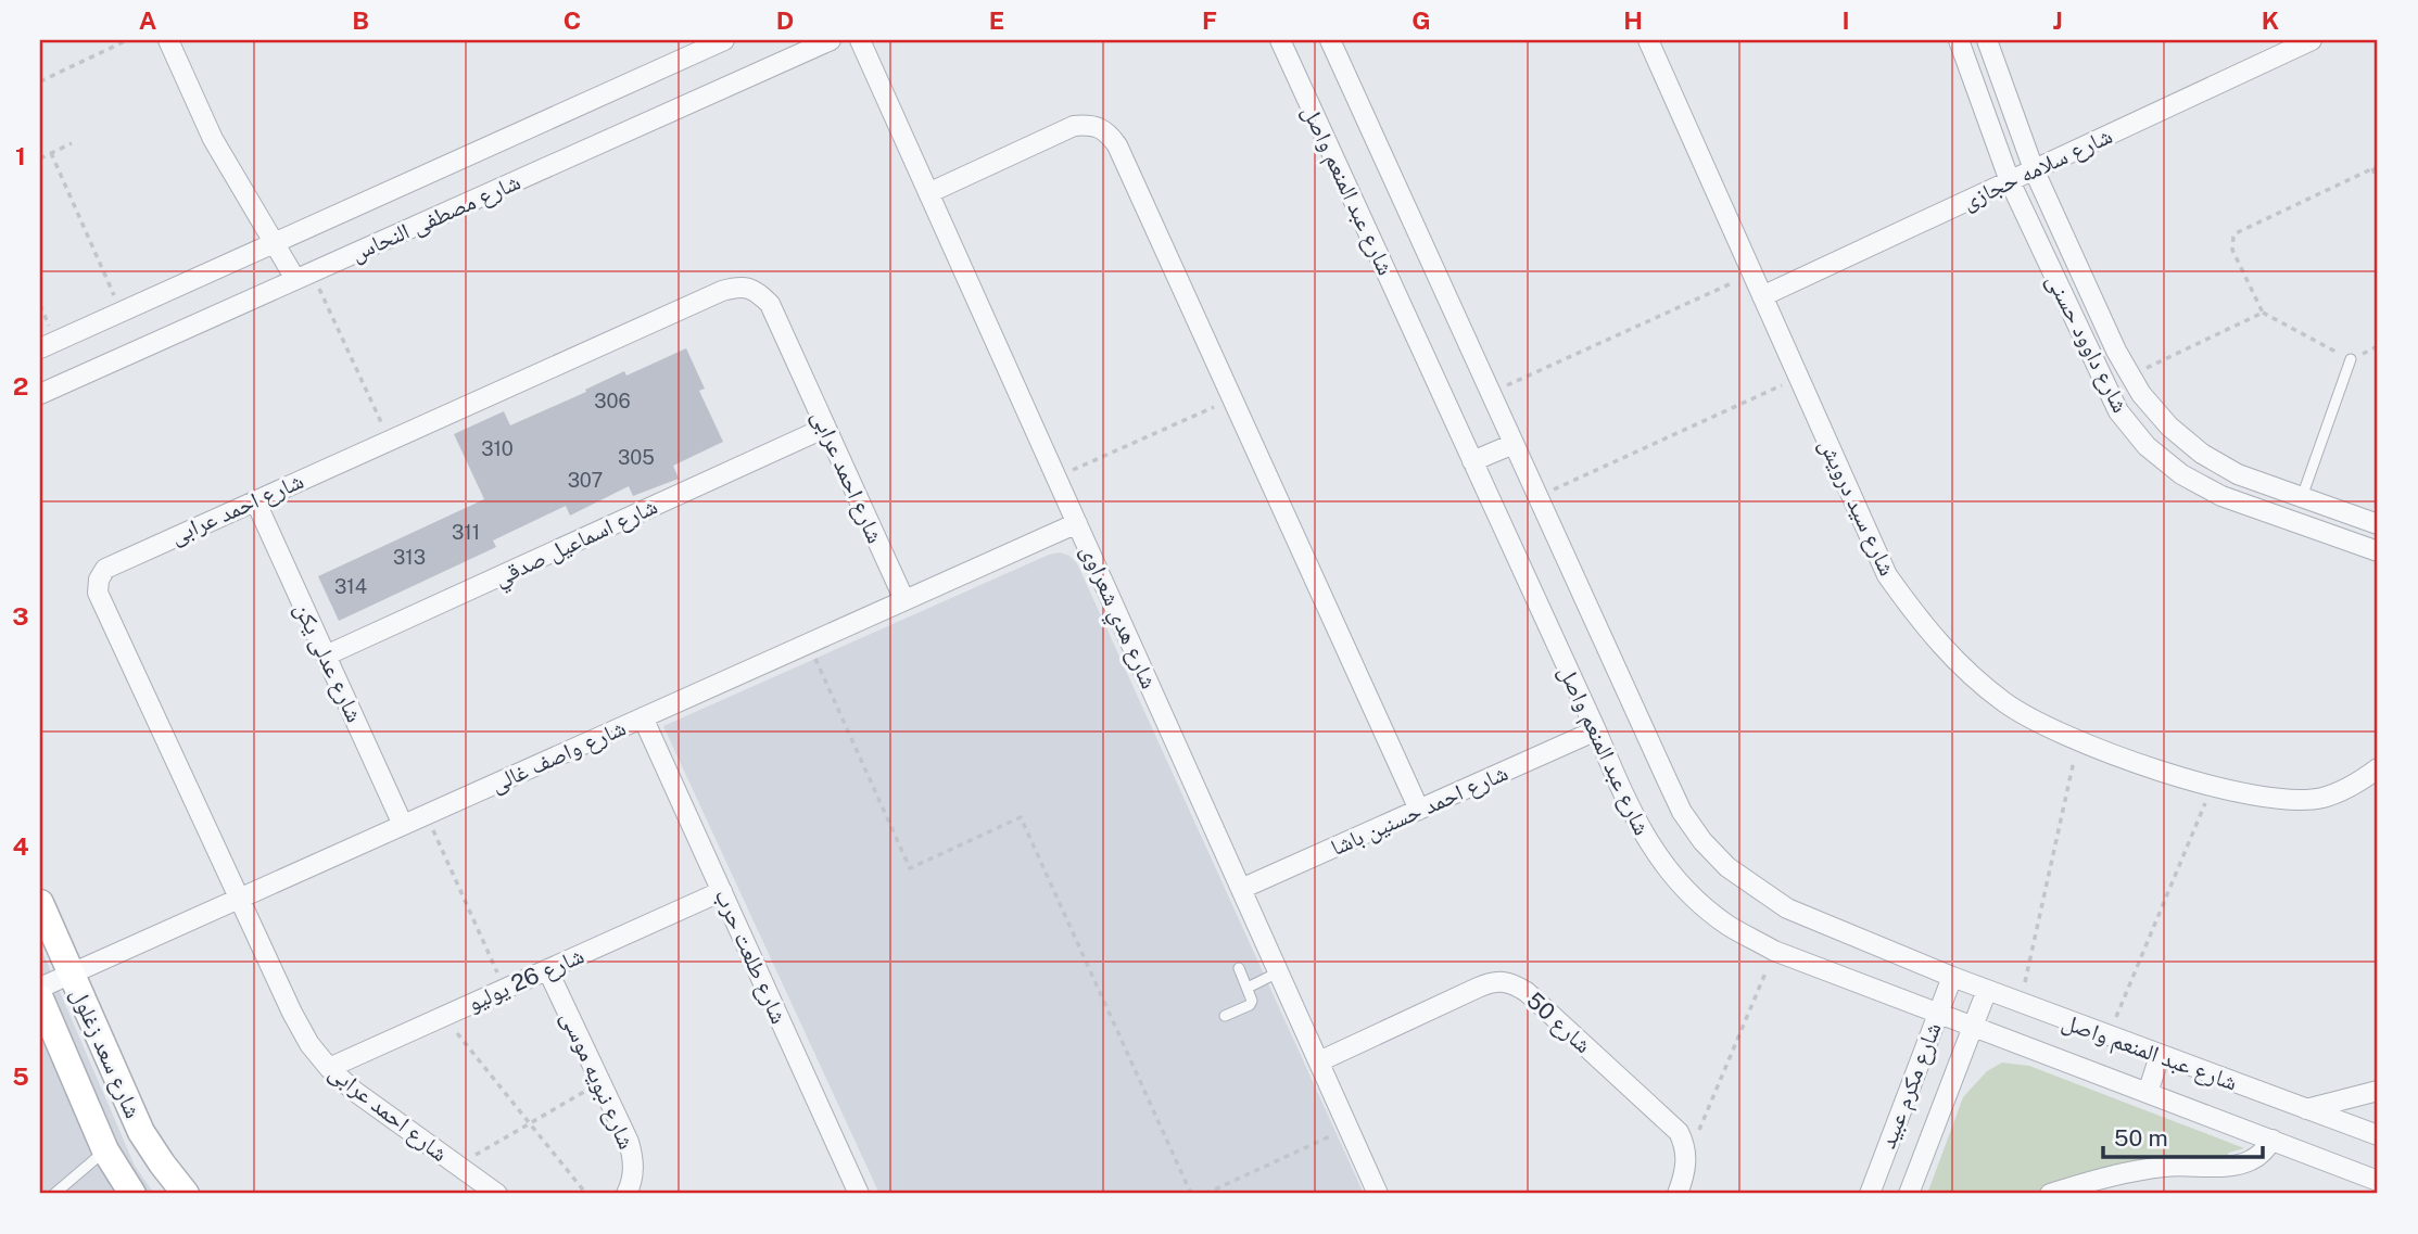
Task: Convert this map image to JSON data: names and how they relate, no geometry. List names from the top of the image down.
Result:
{
  "streets": {
    "street": [
      "شارع سلامه حجازى",
      "شارع عبد المنعم واصل",
      "شارع مصطفى النحاس",
      "شارع داوود حسنى",
      "شارع احمد عرابى",
      "شارع سيد درويش",
      "شارع اسماعيل صدقي",
      "شارع هدي شعراوى",
      "شارع عدلى يكن",
      "شارع واصف غالى",
      "شارع احمد حسنين باشا",
      "شارع طلعت حرب",
      "شارع 26 يوليو",
      "شارع 50",
      "شارع سعد زغلول",
      "شارع نبويه موسى",
      "شارع مكرم عبيد"
    ]
  },
  "crossings": [
    ["شارع سلامه حجازى", "شارع داوود حسنى"],
    ["شارع سلامه حجازى", "شارع سيد درويش"],
    ["شارع عبد المنعم واصل", "شارع احمد حسنين باشا"],
    ["شارع عبد المنعم واصل", "شارع مكرم عبيد"],
    ["شارع احمد عرابى", "شارع اسماعيل صدقي"],
    ["شارع احمد عرابى", "شارع عدلى يكن"],
    ["شارع احمد عرابى", "شارع واصف غالى"],
    ["شارع احمد عرابى", "شارع 26 يوليو"],
    ["شارع اسماعيل صدقي", "شارع عدلى يكن"],
    ["شارع هدي شعراوى", "شارع واصف غالى"],
    ["شارع هدي شعراوى", "شارع احمد حسنين باشا"],
    ["شارع هدي شعراوى", "شارع 50"],
    ["شارع عدلى يكن", "شارع واصف غالى"],
    ["شارع واصف غالى", "شارع طلعت حرب"],
    ["شارع واصف غالى", "شارع سعد زغلول"],
    ["شارع طلعت حرب", "شارع 26 يوليو"],
    ["شارع 26 يوليو", "شارع نبويه موسى"]
  ],
  "house_numbers": [
    "306",
    "310",
    "305",
    "307",
    "311",
    "313",
    "314"
  ],
  "scale_bar": "50 m",
  "grid": {
    "columns": [
      "A",
      "B",
      "C",
      "D",
      "E",
      "F",
      "G",
      "H",
      "I",
      "J",
      "K"
    ],
    "rows": [
      "1",
      "2",
      "3",
      "4",
      "5"
    ]
  }
}
